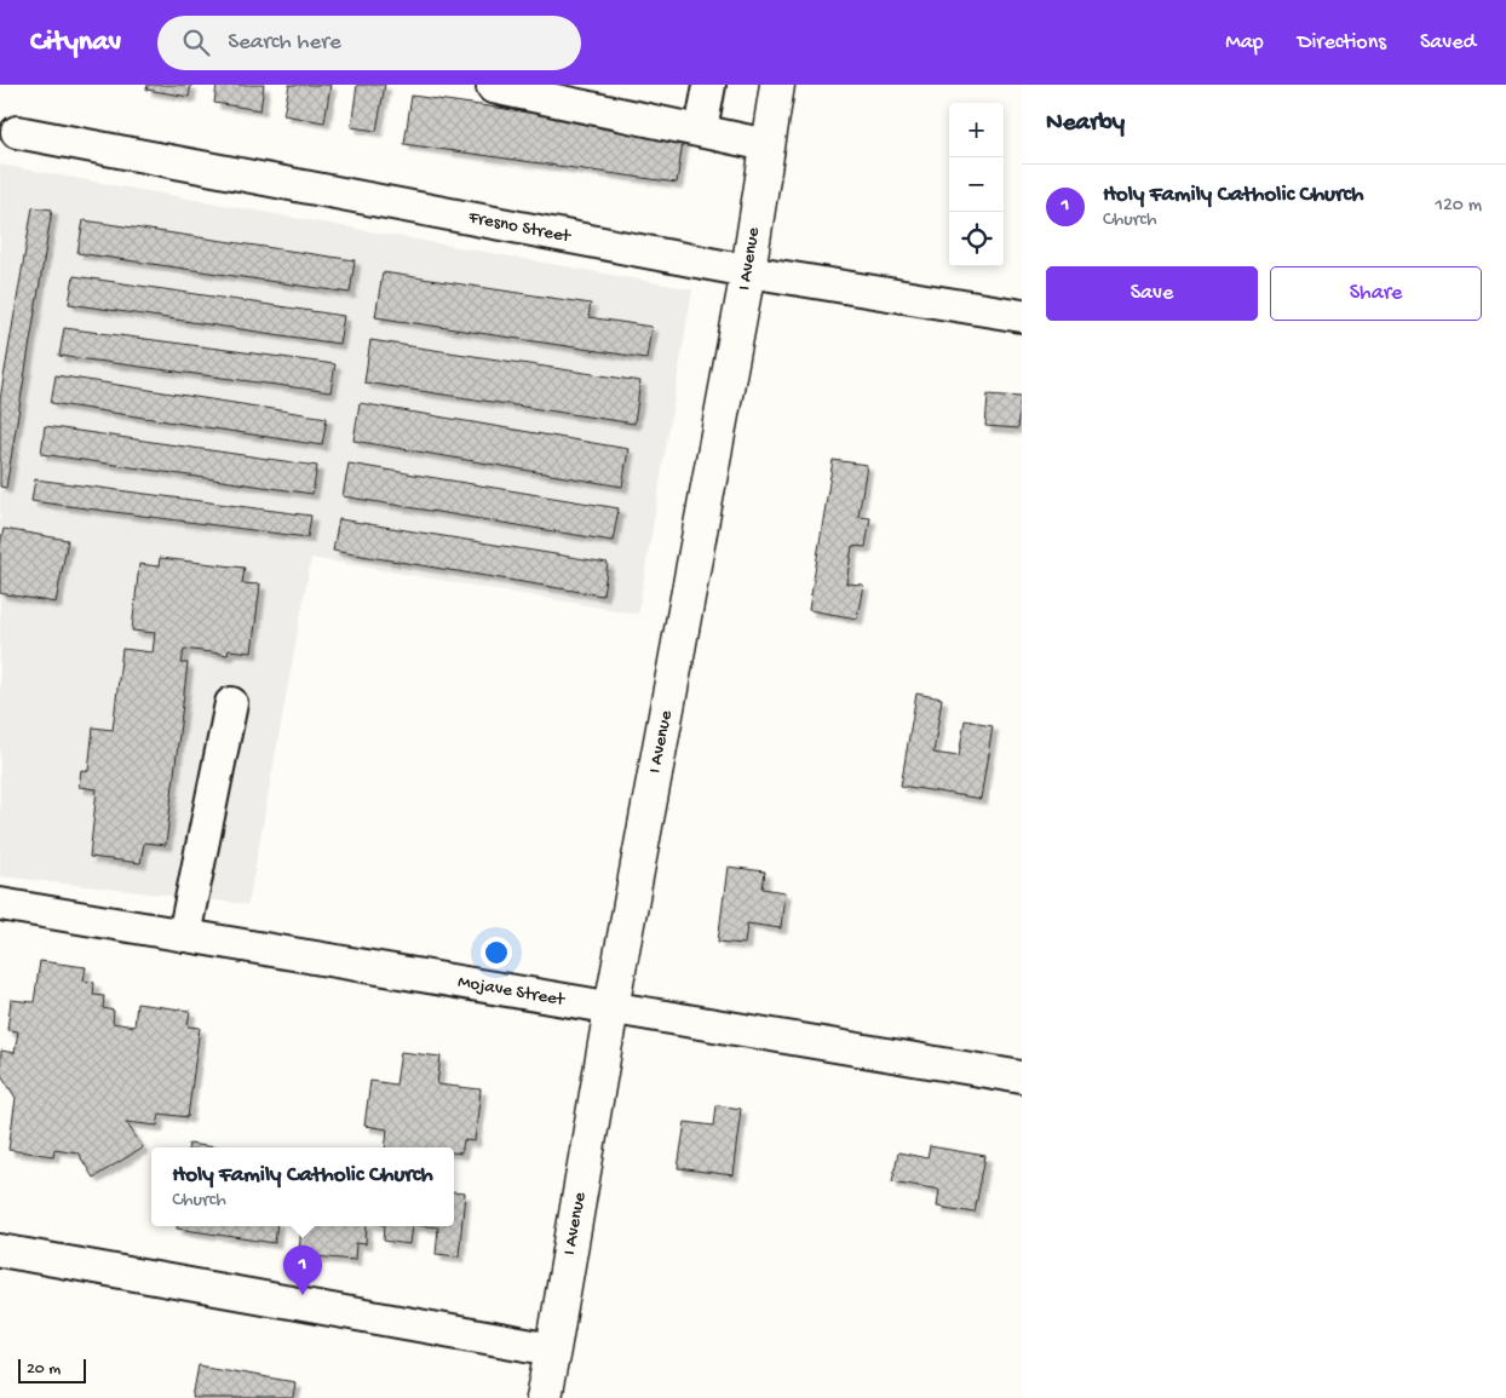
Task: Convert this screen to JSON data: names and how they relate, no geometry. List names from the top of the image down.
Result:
{
  "streets": {
    "main road": ["I Avenue"],
    "street": ["Fresno Street", "Mojave Street"]
  },
  "crossings": [
    ["Fresno Street", "I Avenue"],
    ["I Avenue", "Mojave Street"]
  ],
  "scale_bar": "20 m",
  "page": {
    "header": "Citynav",
    "search": "Search here",
    "nav": ["Map", "Directions", "Saved"],
    "heading": "Nearby",
    "map_buttons": ["+", "−"],
    "list": [
      {
        "mark": "1",
        "name": "Holy Family Catholic Church",
        "note": "Church",
        "value": "120 m"
      }
    ],
    "buttons": ["Save", "Share"],
    "popup": ["Holy Family Catholic Church", "Church"],
    "pins": "1",
    "scale": "20 m"
  }
}
